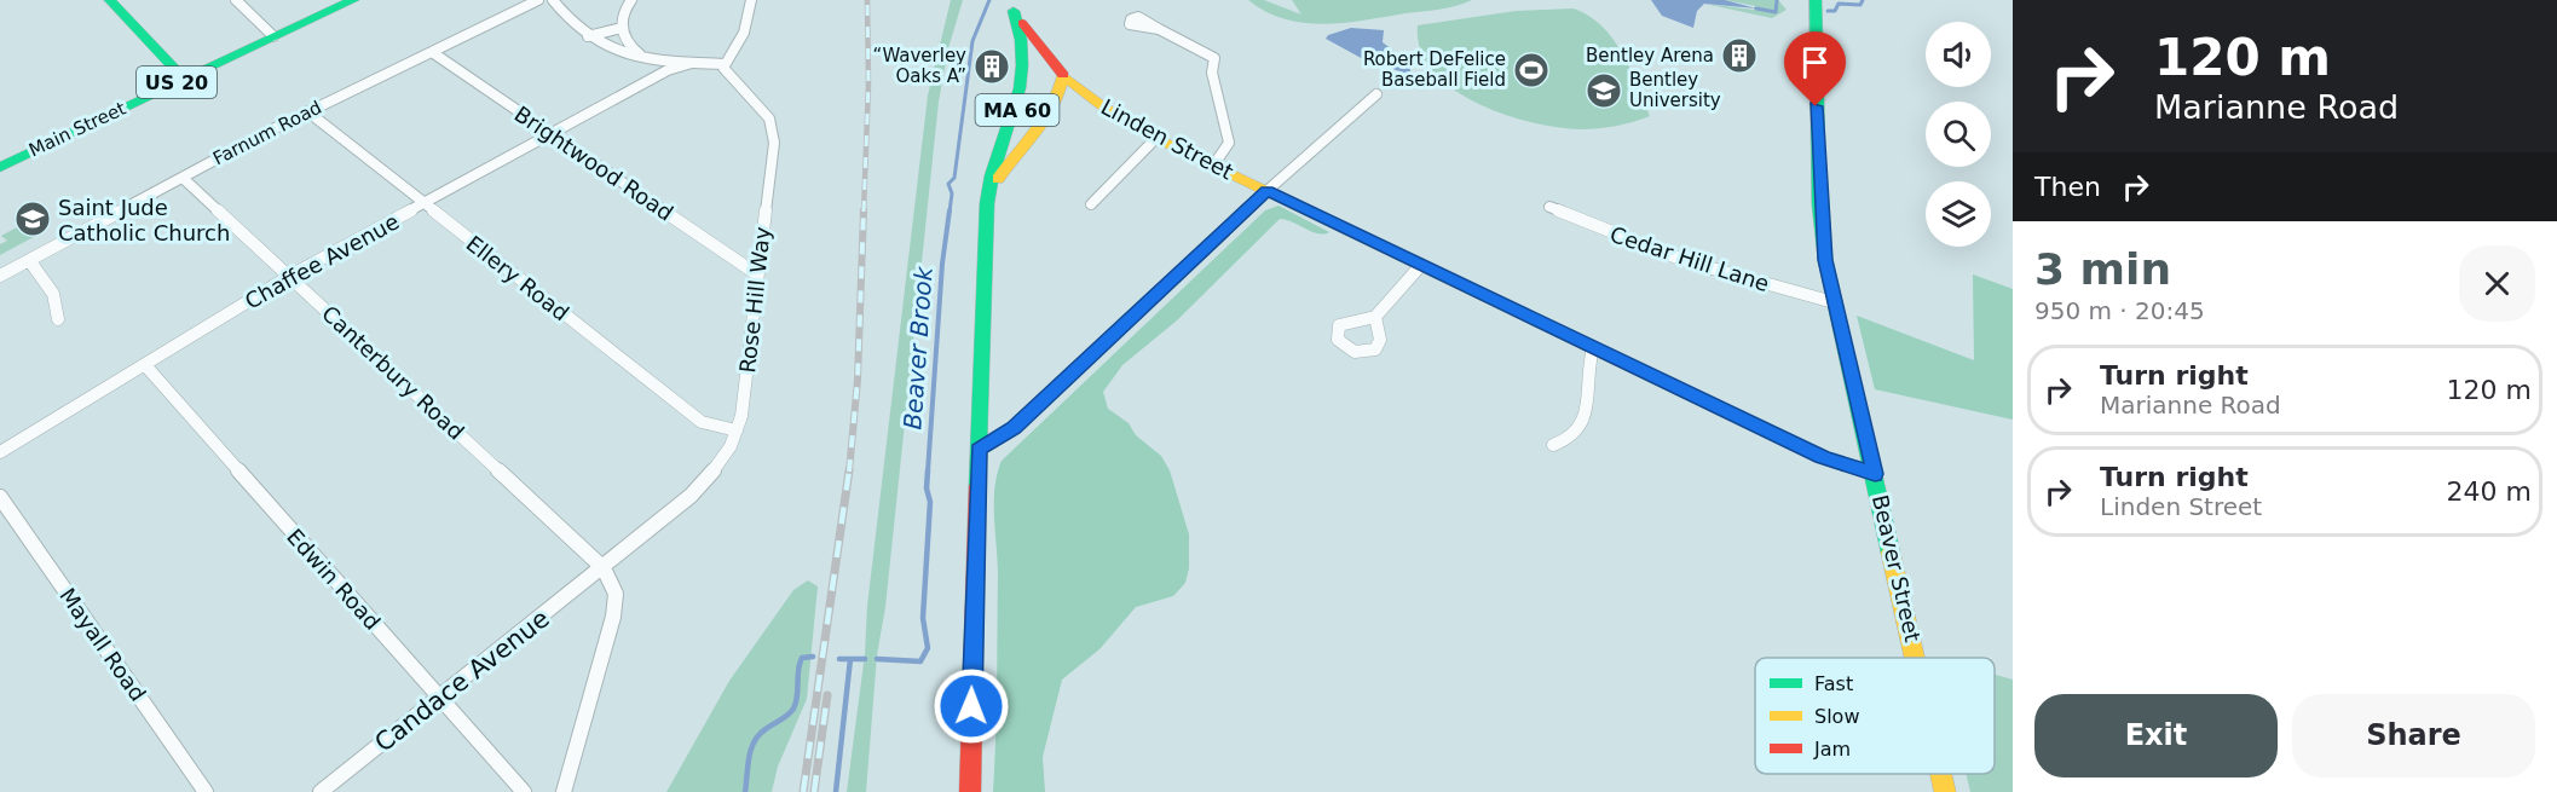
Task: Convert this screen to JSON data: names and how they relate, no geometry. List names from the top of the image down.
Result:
{
  "streets": {
    "main road": [
      "US 20",
      "MA 60",
      "Main Street",
      "Linden Street",
      "Beaver Street"
    ],
    "street": [
      "Farnum Road",
      "Brightwood Road",
      "Cedar Hill Lane",
      "Chaffee Avenue",
      "Ellery Road",
      "Rose Hill Way",
      "Canterbury Road",
      "Edwin Road",
      "Mayall Road",
      "Candace Avenue"
    ]
  },
  "crossings": [
    ["MA 60", "Linden Street"],
    ["Farnum Road", "Brightwood Road"],
    ["Farnum Road", "Ellery Road"],
    ["Farnum Road", "Canterbury Road"],
    ["Linden Street", "Beaver Street"],
    ["Brightwood Road", "Chaffee Avenue"],
    ["Brightwood Road", "Rose Hill Way"],
    ["Cedar Hill Lane", "Beaver Street"],
    ["Chaffee Avenue", "Ellery Road"],
    ["Chaffee Avenue", "Canterbury Road"],
    ["Chaffee Avenue", "Edwin Road"],
    ["Ellery Road", "Rose Hill Way"],
    ["Rose Hill Way", "Canterbury Road"],
    ["Rose Hill Way", "Candace Avenue"],
    ["Canterbury Road", "Candace Avenue"],
    ["Edwin Road", "Candace Avenue"]
  ],
  "water": ["Beaver Brook"],
  "places": {
    "building": ["Bentley Arena", "“Waverley Oaks A”"],
    "sports": ["Robert DeFelice Baseball Field"],
    "school or university": ["Bentley University", "Saint Jude Catholic Church"]
  },
  "legend": ["Fast", "Slow", "Jam"],
  "page": {
    "turn": ["120 m", "Marianne Road"],
    "then": "Then",
    "heading": ["3 min", "950 m · 20:45"],
    "list": [
      {
        "name": "Turn right",
        "note": "Marianne Road",
        "value": "120 m"
      },
      {
        "name": "Turn right",
        "note": "Linden Street",
        "value": "240 m"
      }
    ],
    "buttons": ["Exit", "Share"]
  }
}
